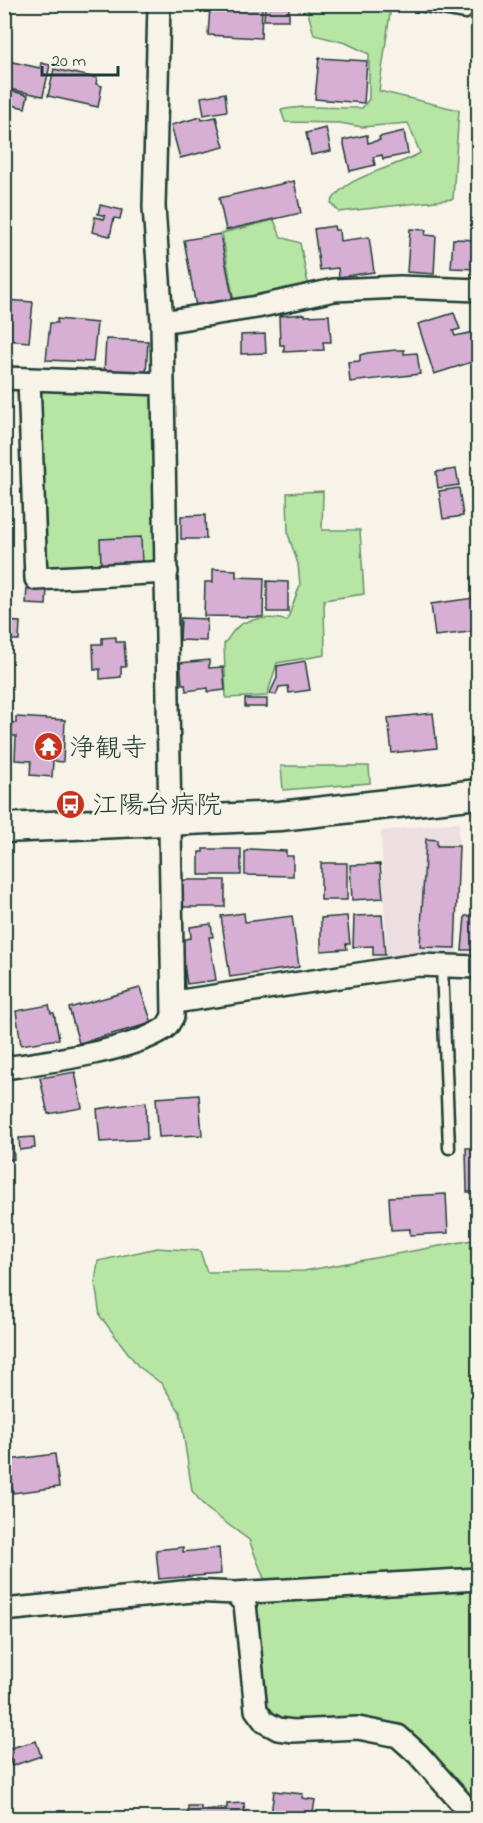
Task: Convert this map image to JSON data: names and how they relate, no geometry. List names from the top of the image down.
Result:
{
  "places": {
    "temple": ["浄観寺"],
    "bus stop": ["江陽台病院"]
  },
  "scale_bar": "20 m"
}
